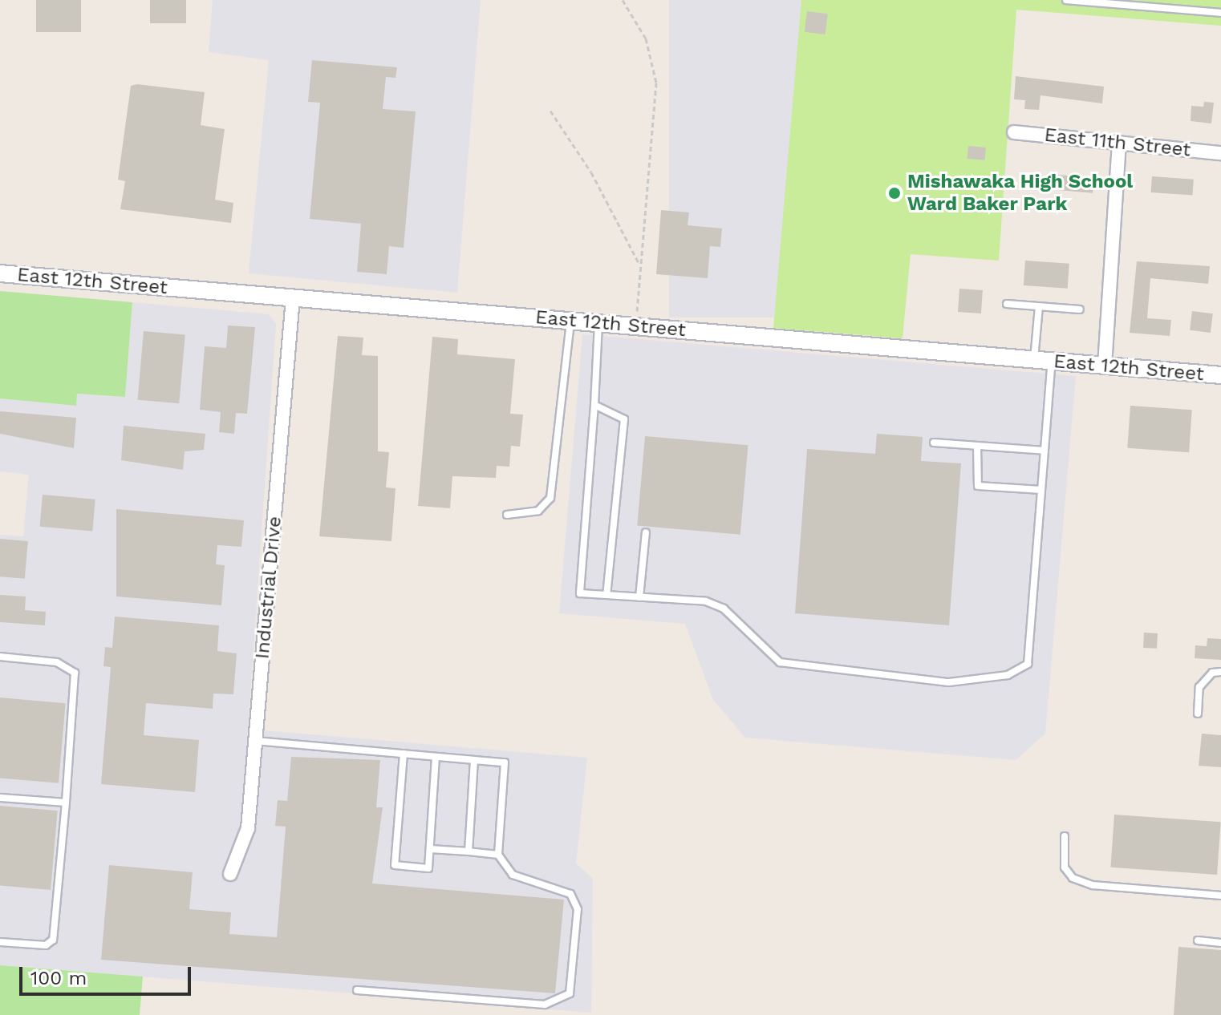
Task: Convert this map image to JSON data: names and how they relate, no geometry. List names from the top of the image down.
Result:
{
  "streets": {
    "street": ["East 11th Street", "East 12th Street", "Industrial Drive"]
  },
  "crossings": [
    ["East 12th Street", "Industrial Drive"]
  ],
  "places": ["Mishawaka High School Ward Baker Park"],
  "scale_bar": "100 m"
}
